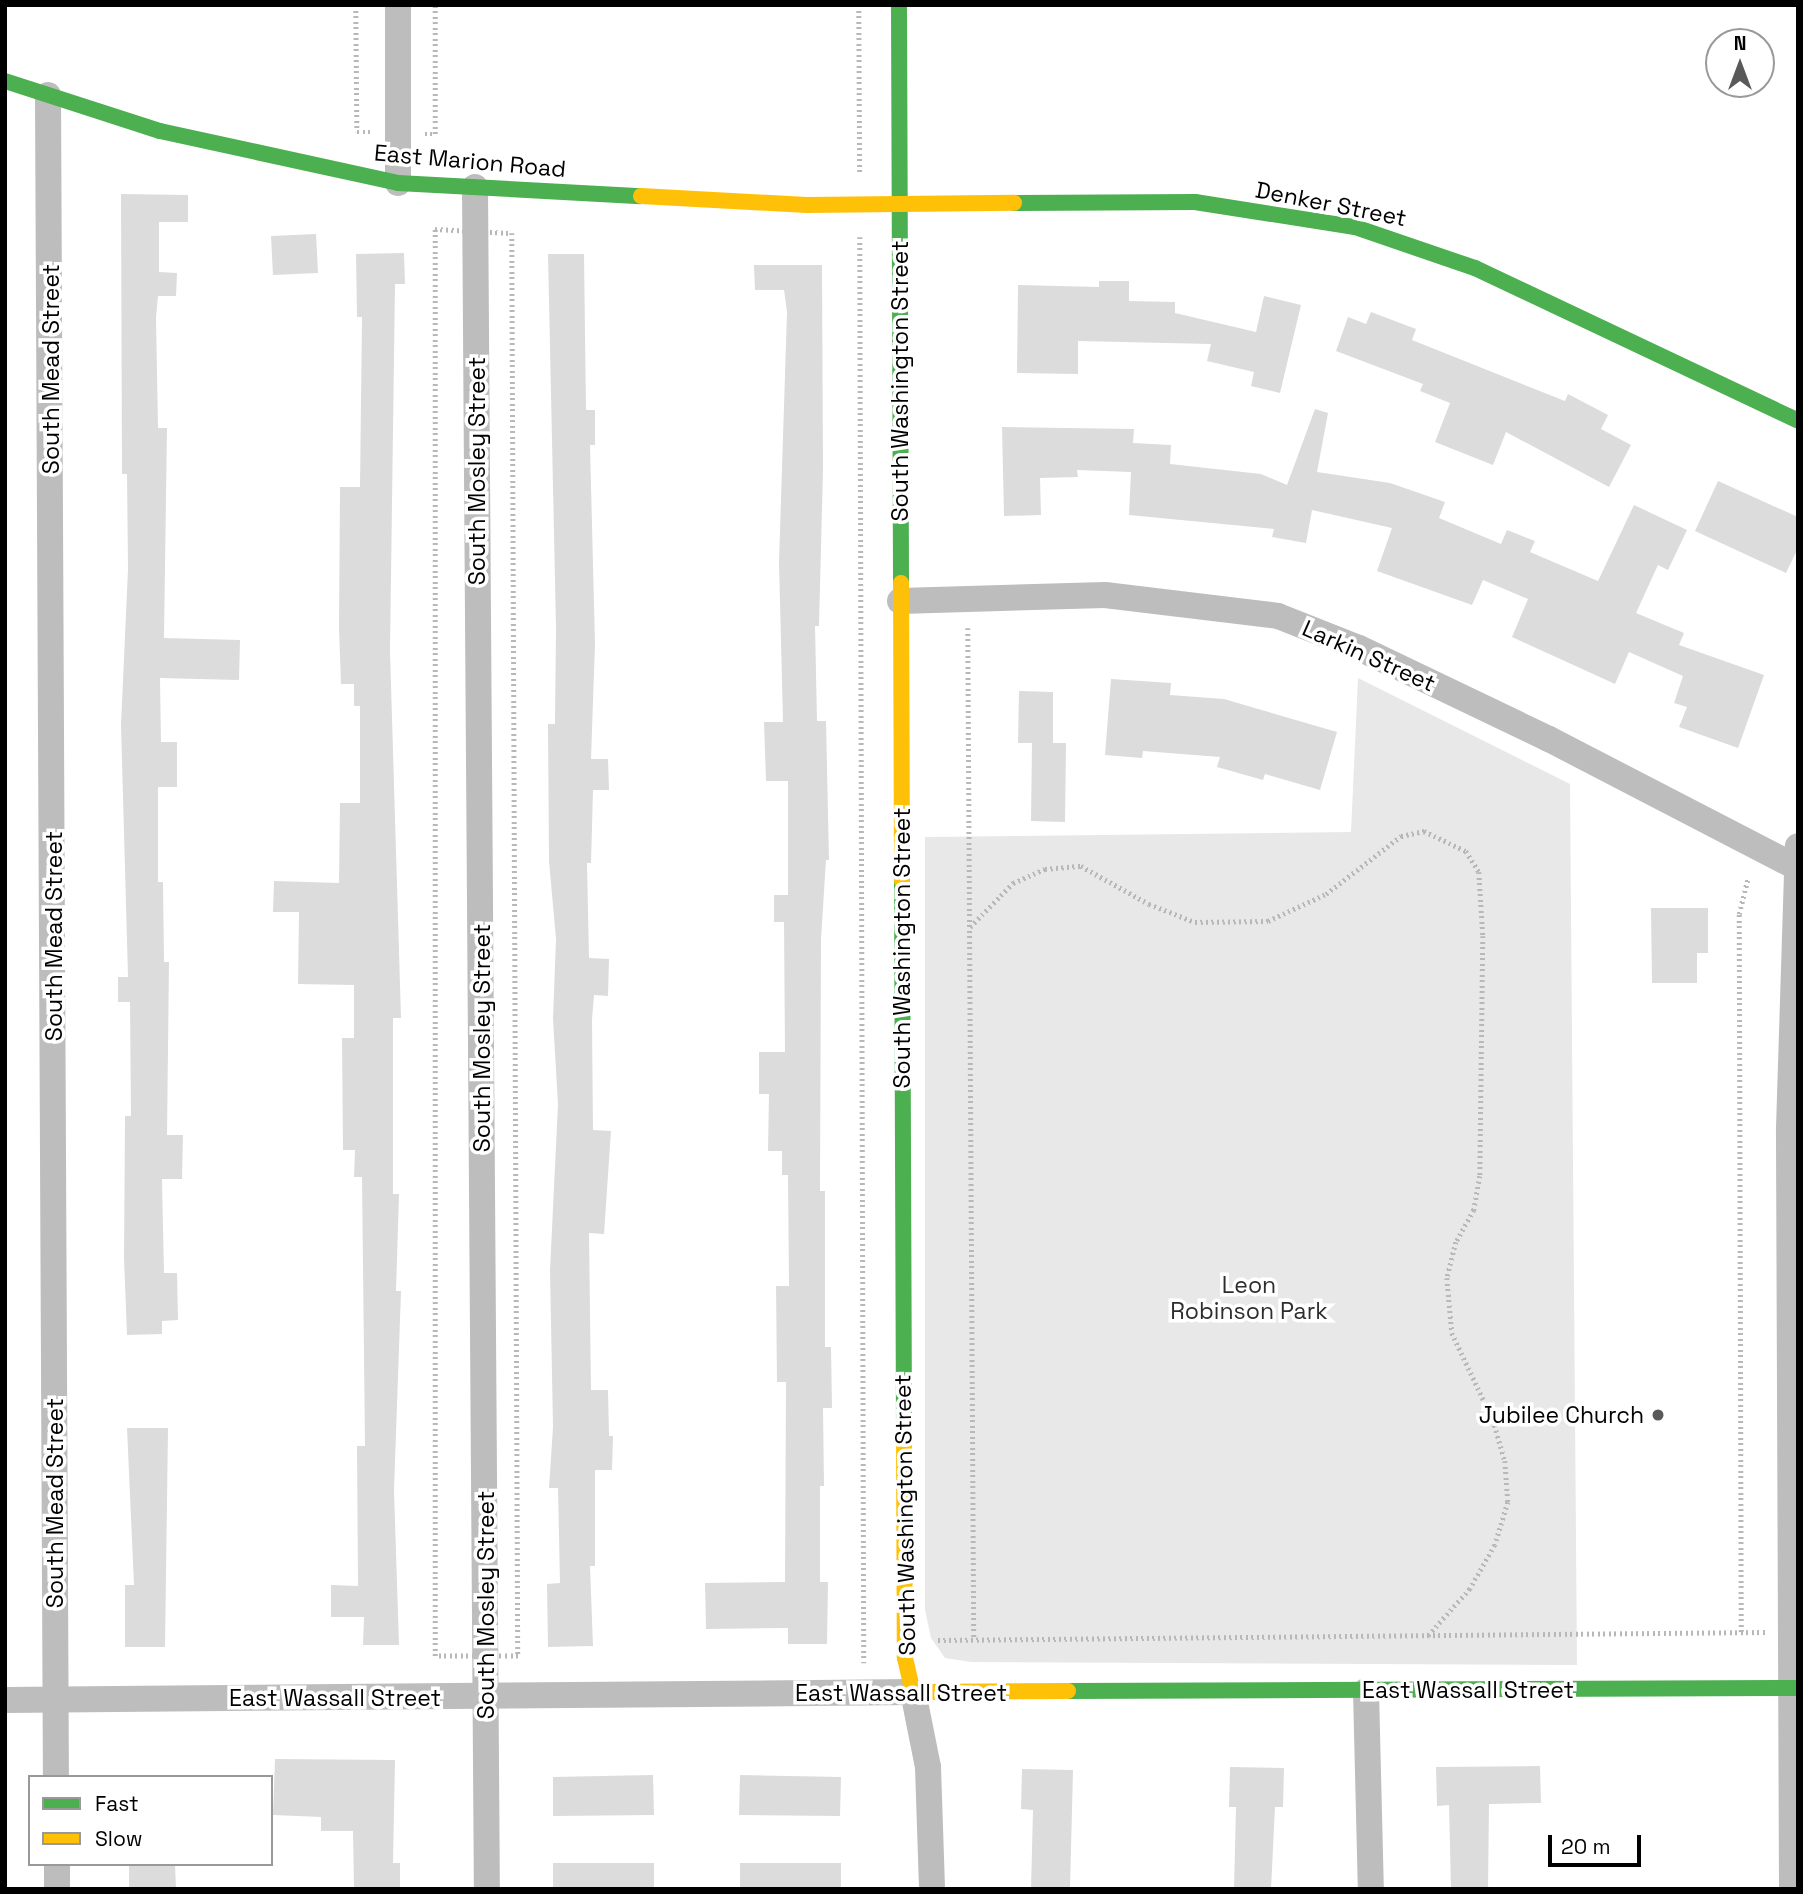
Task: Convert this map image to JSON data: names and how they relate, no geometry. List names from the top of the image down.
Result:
{
  "streets": {
    "street": [
      "East Marion Road",
      "Denker Street",
      "South Mead Street",
      "South Washington Street",
      "South Mosley Street",
      "Larkin Street",
      "East Wassall Street"
    ]
  },
  "crossings": [
    ["East Marion Road", "Denker Street"],
    ["East Marion Road", "South Mead Street"],
    ["East Marion Road", "South Washington Street"],
    ["East Marion Road", "South Mosley Street"],
    ["Denker Street", "South Washington Street"],
    ["South Mead Street", "East Wassall Street"],
    ["South Washington Street", "Larkin Street"],
    ["South Washington Street", "East Wassall Street"],
    ["South Mosley Street", "East Wassall Street"]
  ],
  "parks": ["Leon Robinson Park"],
  "places": ["Jubilee Church"],
  "legend": ["Fast", "Slow"],
  "scale_bar": "20 m",
  "north": "top"
}
